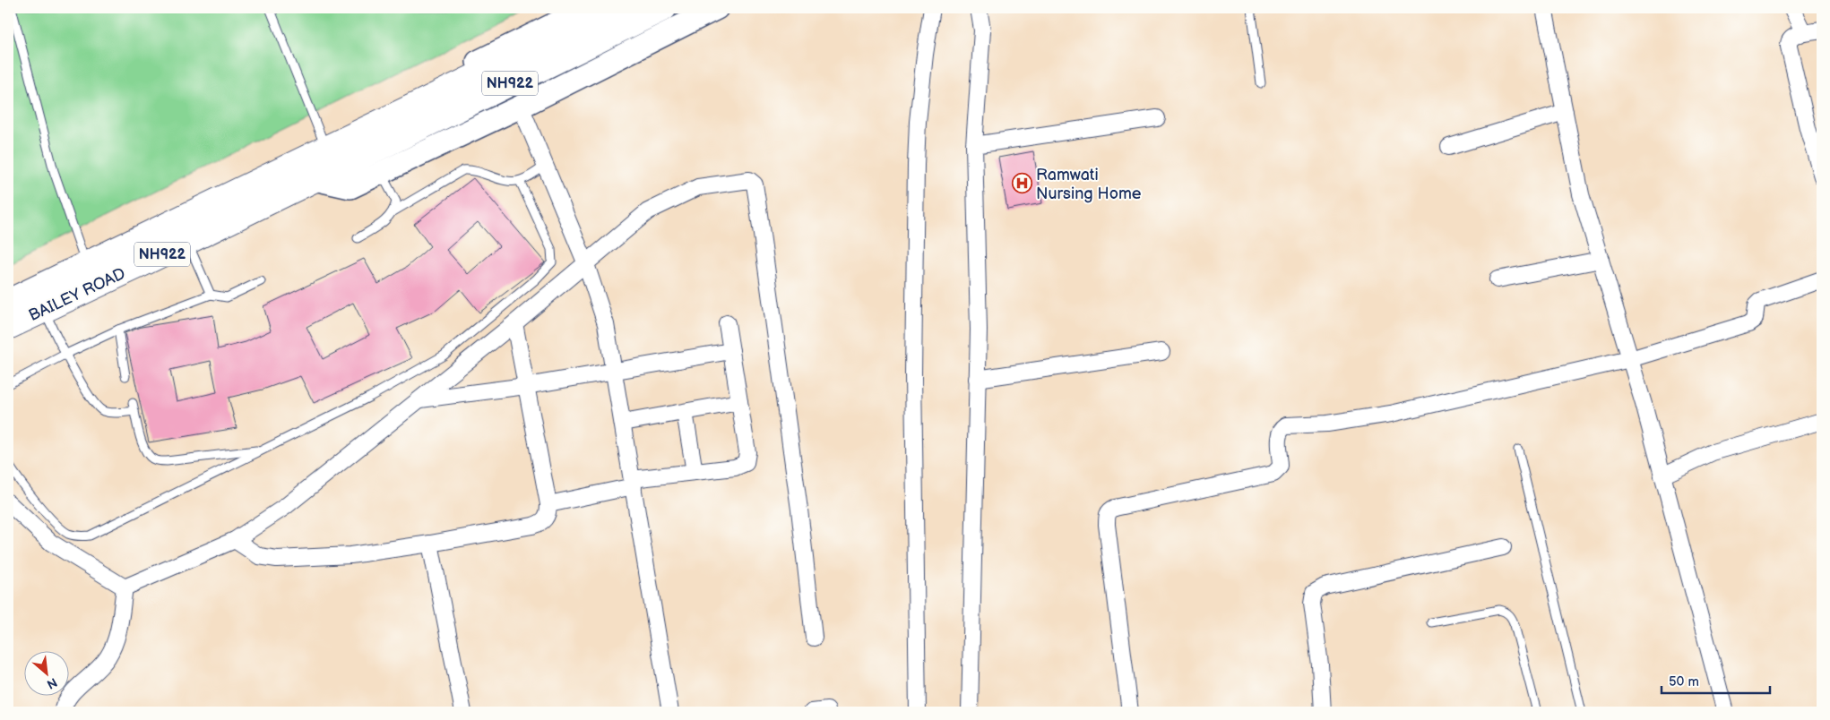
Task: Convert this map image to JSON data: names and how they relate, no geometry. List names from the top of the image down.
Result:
{
  "streets": {
    "highway": ["NH922", "BAILEY ROAD"]
  },
  "crossings": [
    ["NH922", "BAILEY ROAD"]
  ],
  "places": {
    "hospital": ["Ramwati Nursing Home"]
  },
  "scale_bar": "50 m",
  "north": "bottom right"
}
